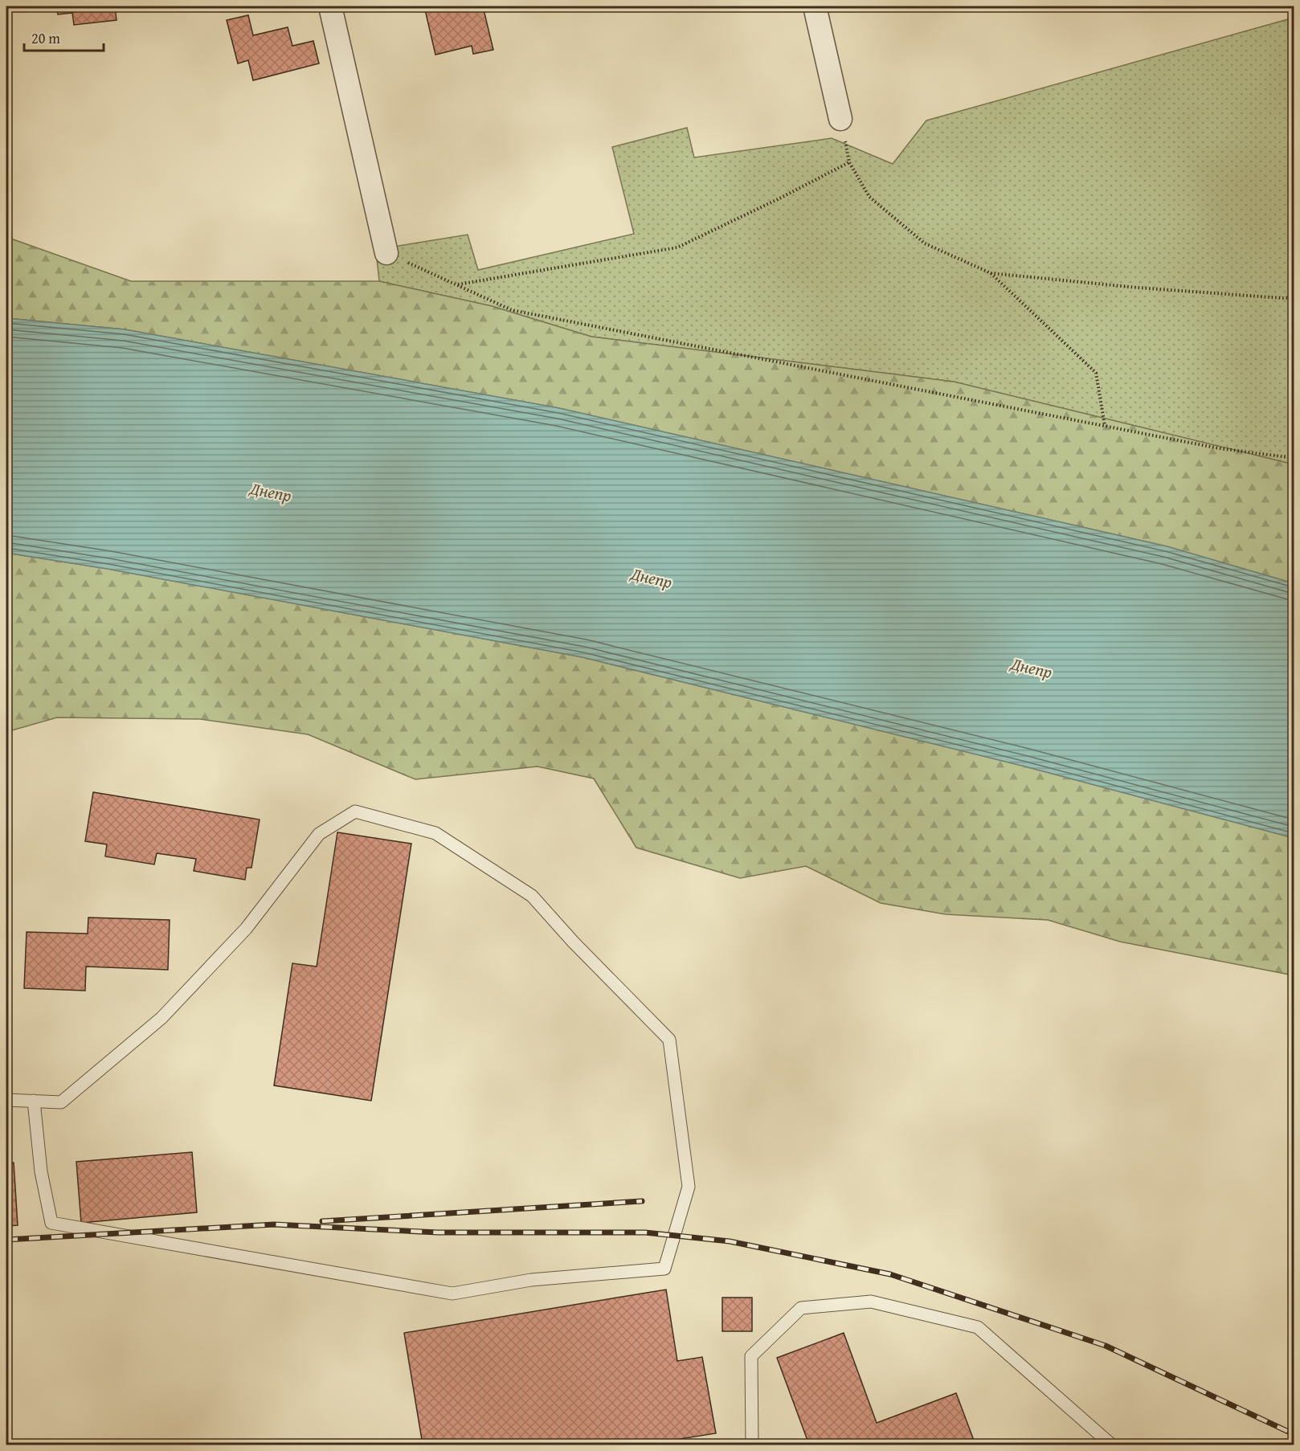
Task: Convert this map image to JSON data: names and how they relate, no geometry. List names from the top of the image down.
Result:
{
  "water": ["Днепр"],
  "scale_bar": "20 m"
}
